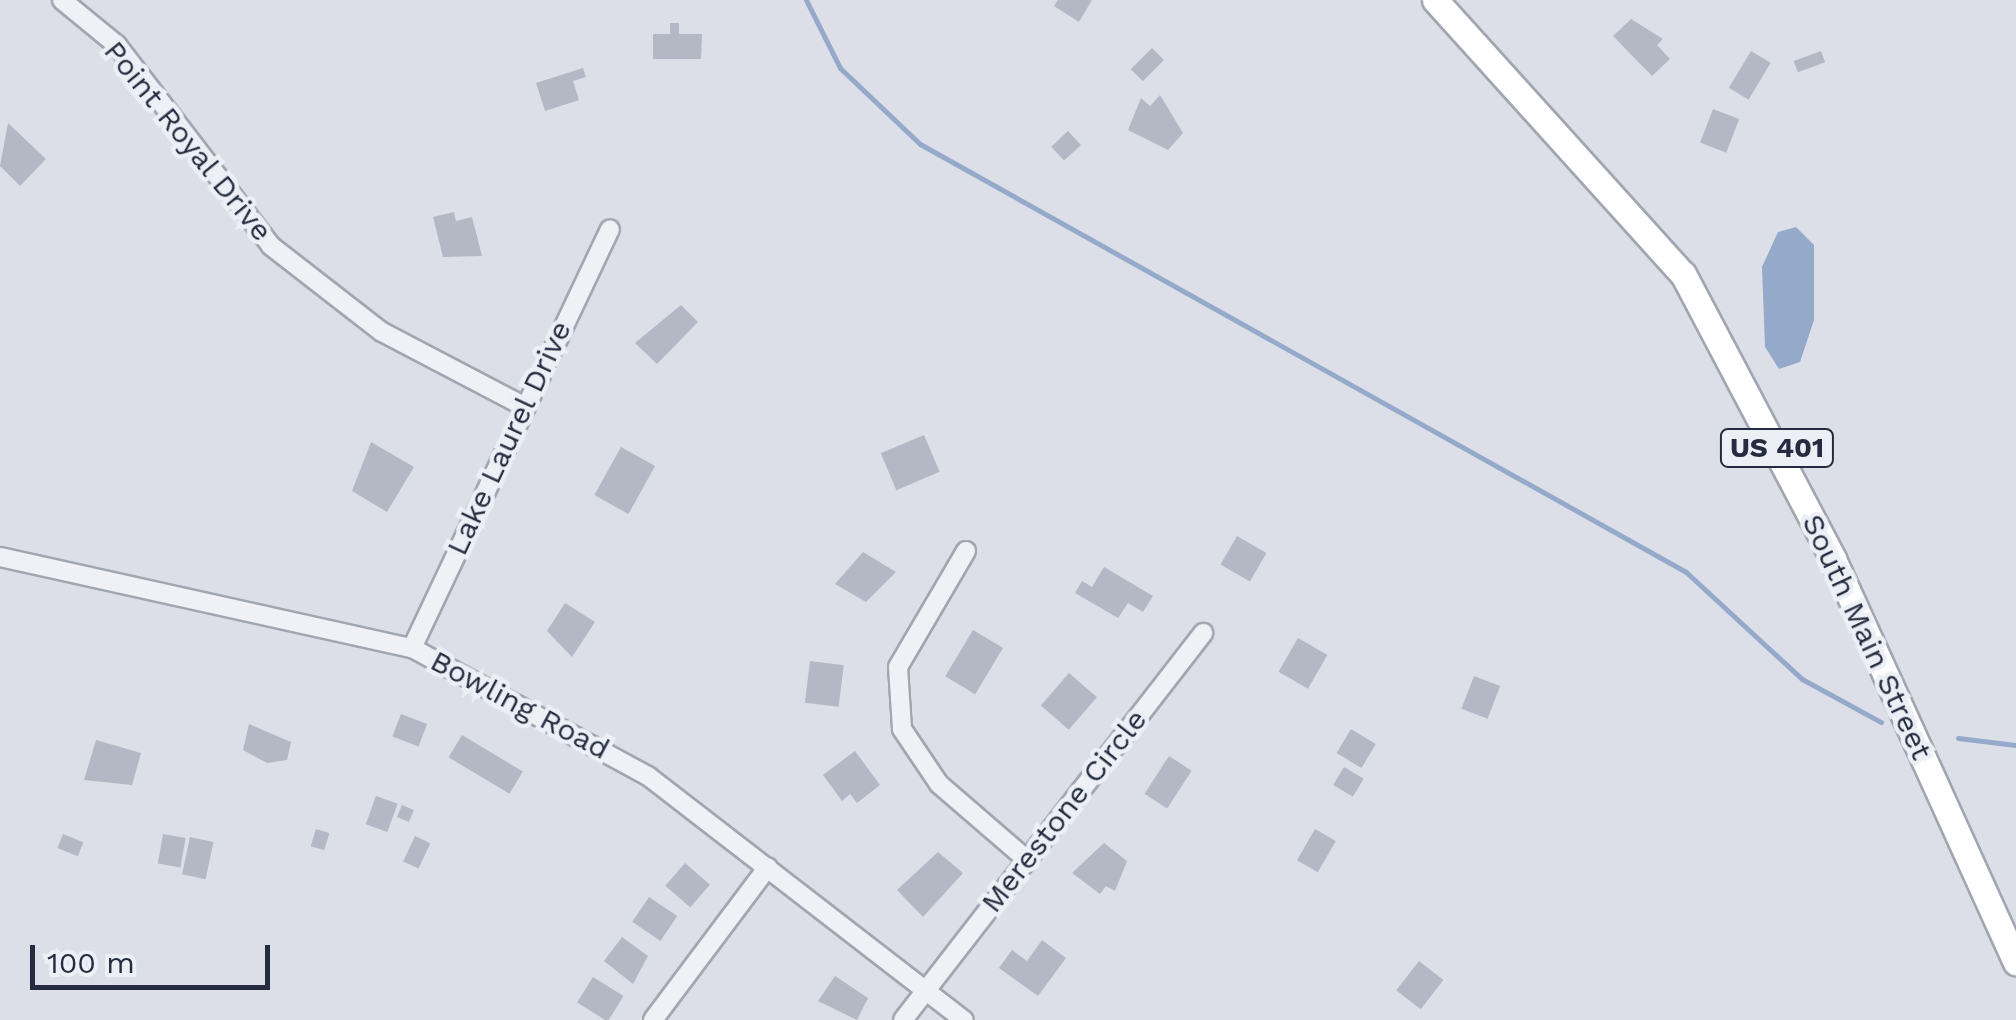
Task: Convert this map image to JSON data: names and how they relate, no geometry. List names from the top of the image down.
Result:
{
  "streets": {
    "highway": ["US 401", "South Main Street"],
    "street": [
      "Point Royal Drive",
      "Lake Laurel Drive",
      "Bowling Road",
      "Merestone Circle"
    ]
  },
  "crossings": [
    ["Point Royal Drive", "Lake Laurel Drive"],
    ["Lake Laurel Drive", "Bowling Road"],
    ["Bowling Road", "Merestone Circle"]
  ],
  "scale_bar": "100 m"
}
